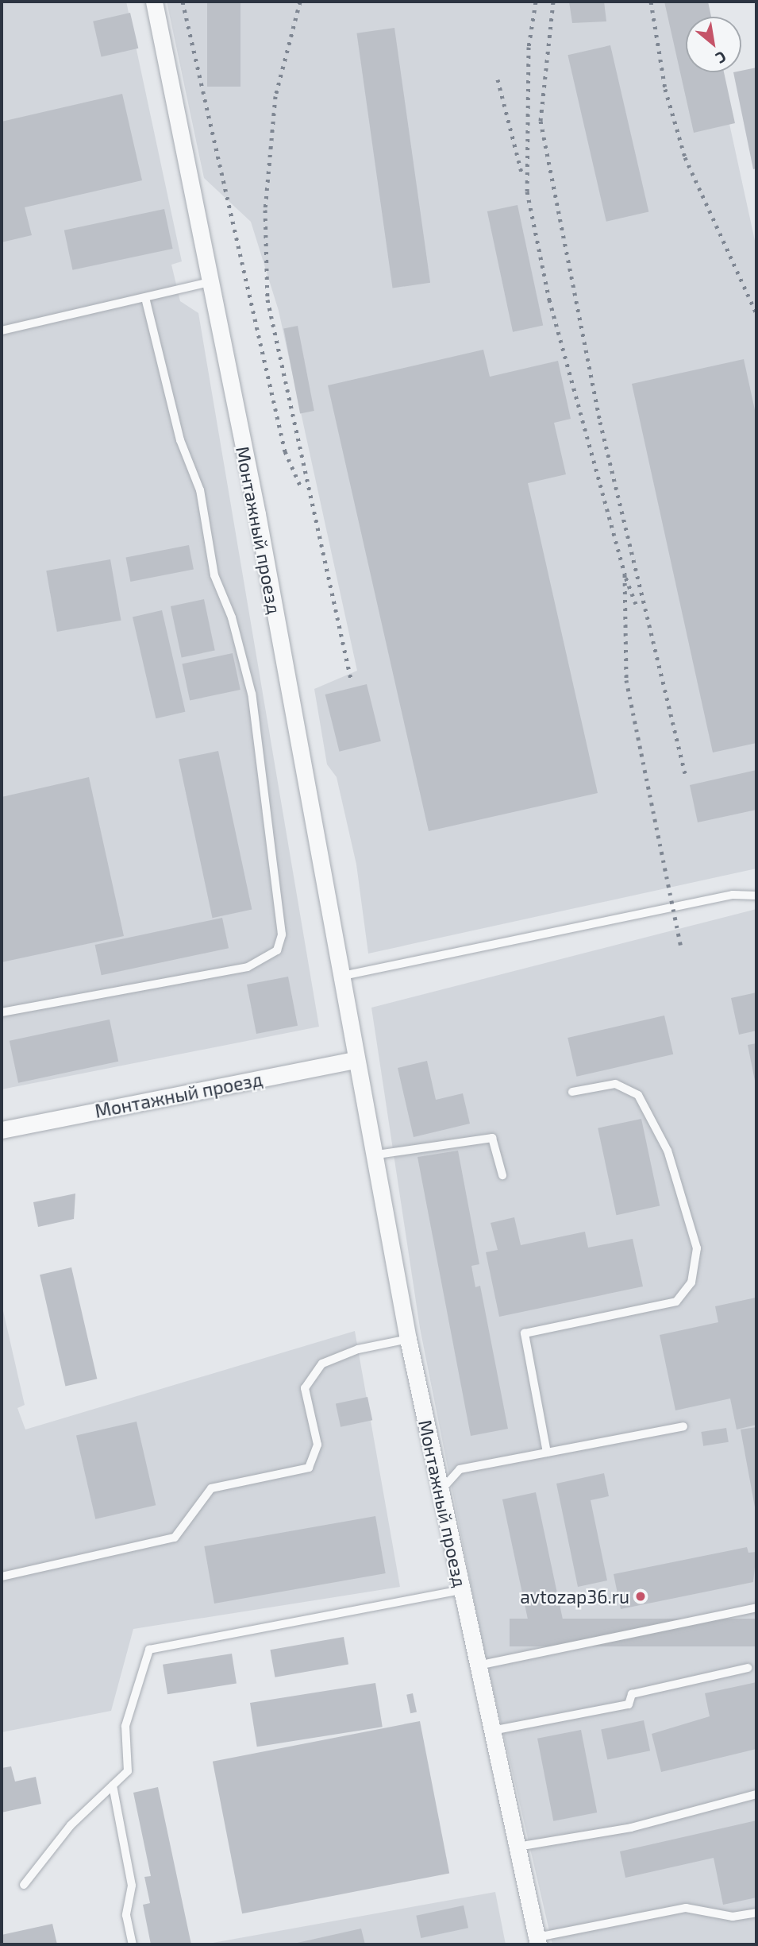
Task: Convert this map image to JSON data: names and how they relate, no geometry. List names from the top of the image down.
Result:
{
  "streets": {
    "street": ["Монтажный проезд"]
  },
  "places": ["avtozap36.ru"],
  "north": "bottom right"
}
